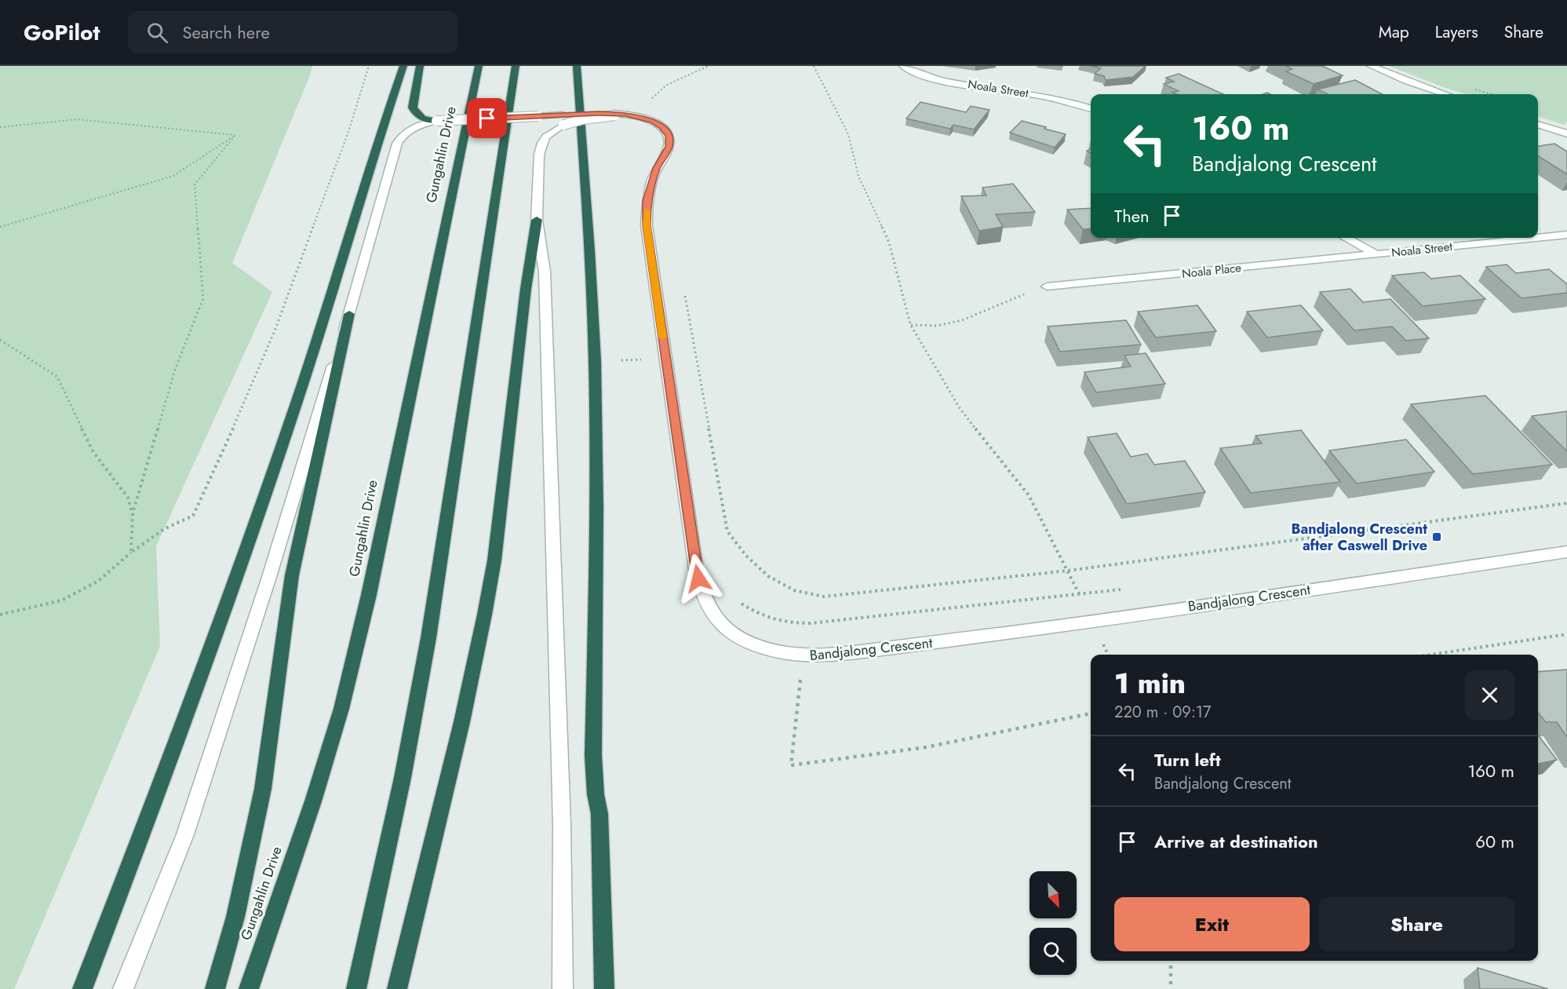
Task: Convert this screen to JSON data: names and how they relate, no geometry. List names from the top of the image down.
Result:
{
  "streets": {
    "highway": ["Gungahlin Drive"],
    "street": ["Noala Street", "Noala Place", "Bandjalong Crescent"]
  },
  "crossings": [
    ["Noala Street", "Noala Place"]
  ],
  "places": {
    "transit": ["Bandjalong Crescent after Caswell Drive"]
  },
  "north": "bottom right",
  "page": {
    "header": "GoPilot",
    "search": "Search here",
    "nav": ["Map", "Layers", "Share"],
    "turn": ["160 m", "Bandjalong Crescent"],
    "then": "Then",
    "heading": ["1 min", "220 m · 09:17"],
    "list": [
      {
        "name": "Turn left",
        "note": "Bandjalong Crescent",
        "value": "160 m"
      },
      {
        "name": "Arrive at destination",
        "value": "60 m"
      }
    ],
    "buttons": ["Exit", "Share"]
  }
}
